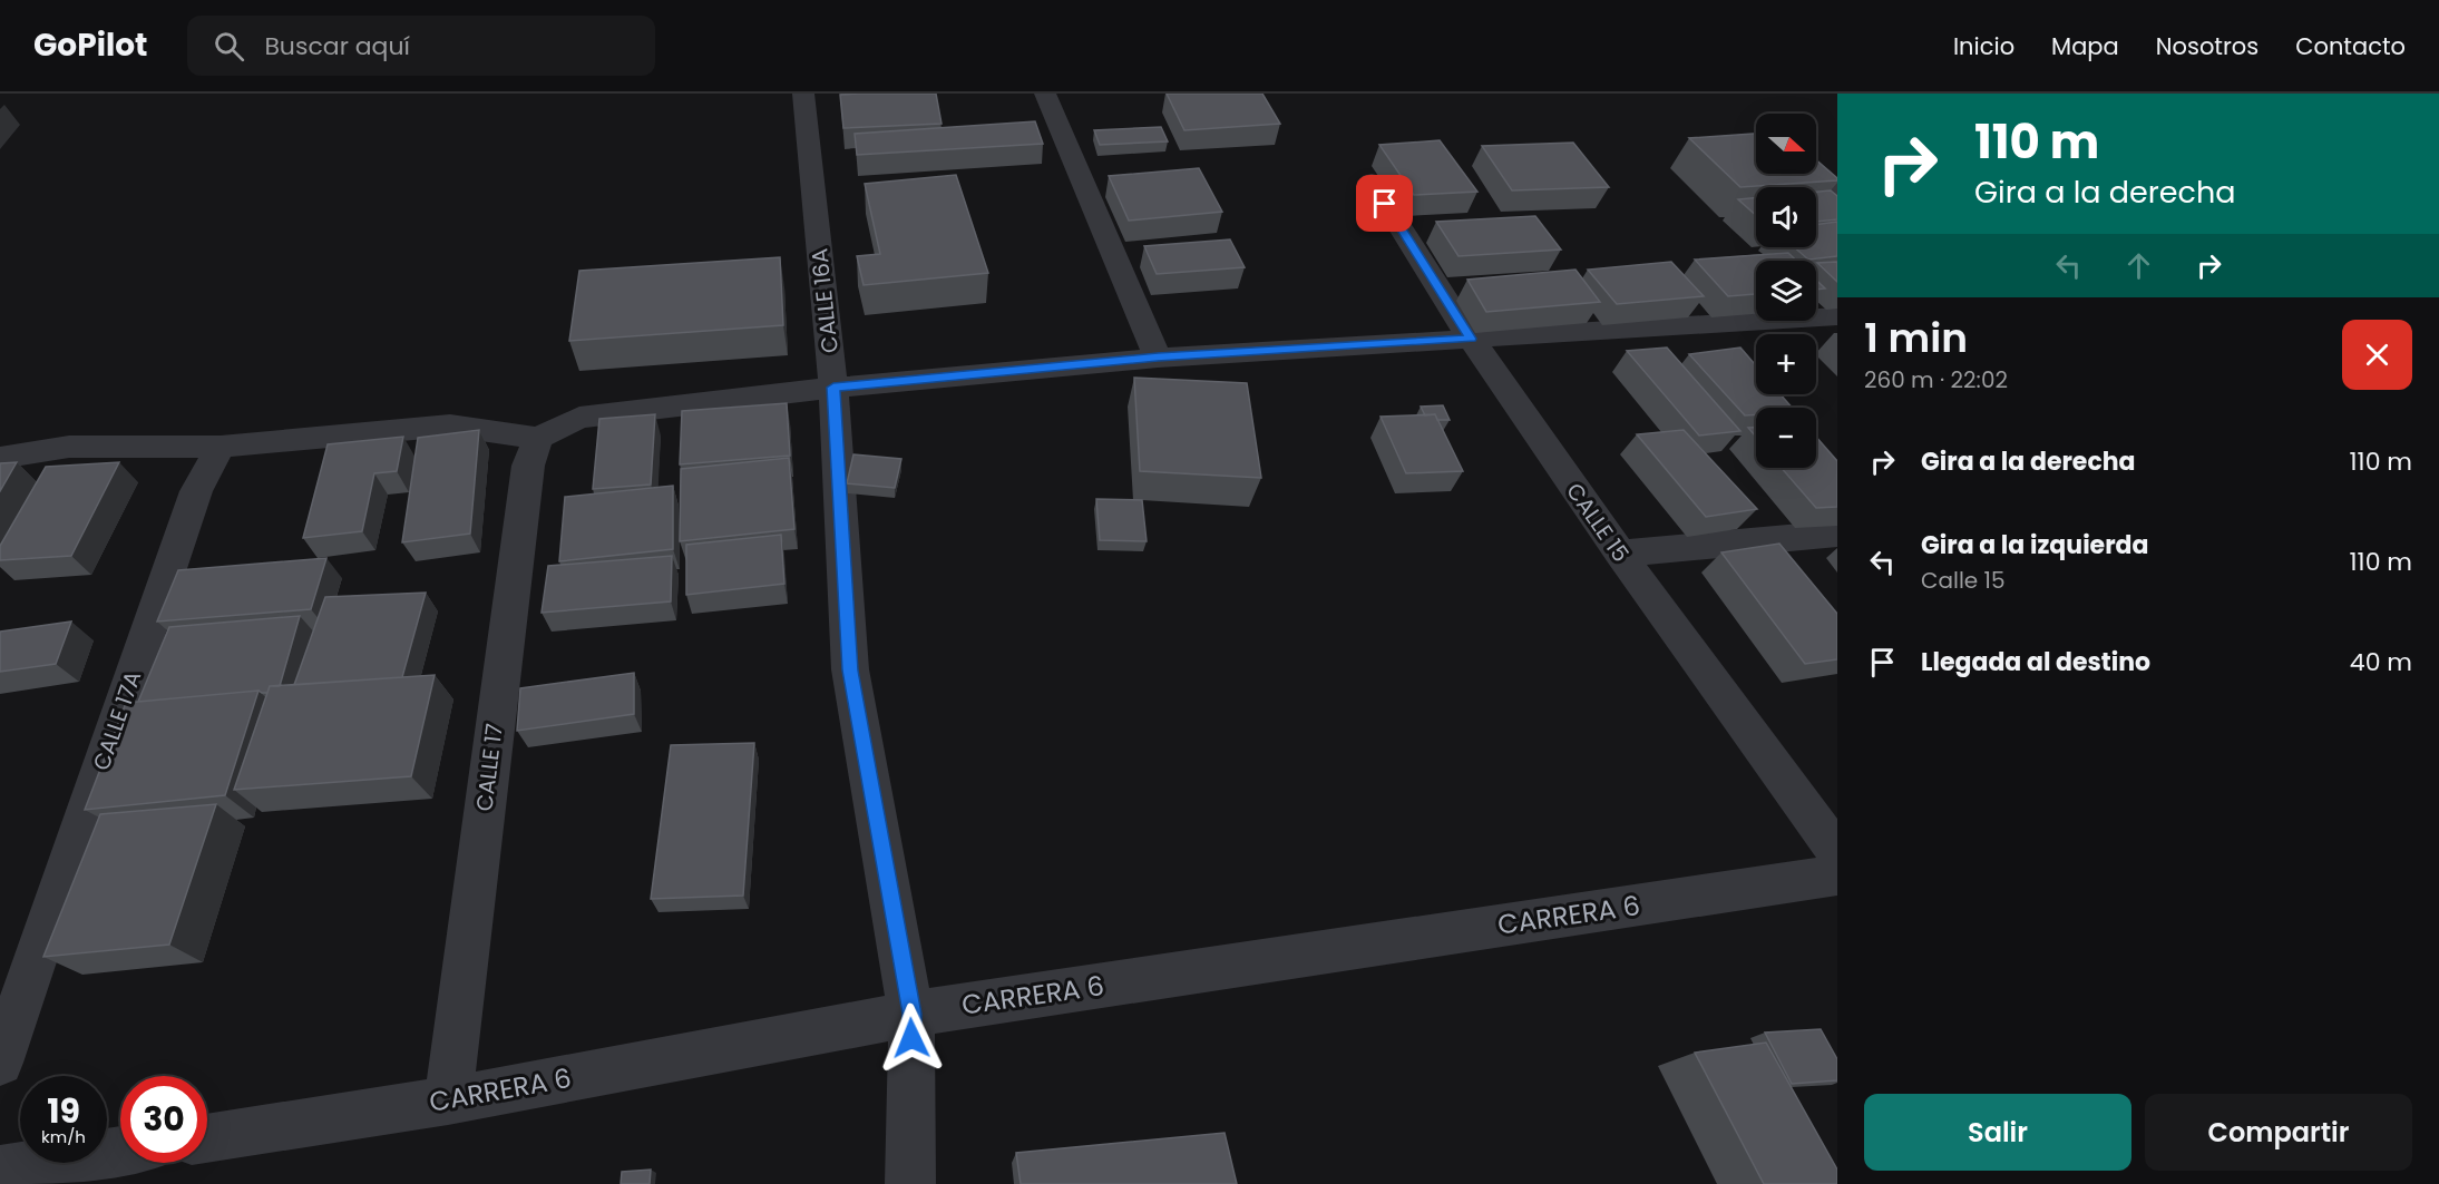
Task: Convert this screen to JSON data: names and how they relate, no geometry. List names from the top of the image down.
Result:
{
  "streets": {
    "street": [
      "CALLE 16A",
      "CALLE 15",
      "CALLE 17A",
      "CALLE 17",
      "CARRERA 6"
    ]
  },
  "crossings": [
    ["CALLE 16A", "CARRERA 6"],
    ["CALLE 17", "CARRERA 6"]
  ],
  "north": "right",
  "page": {
    "header": "GoPilot",
    "search": "Buscar aquí",
    "nav": [
      "Inicio",
      "Mapa",
      "Nosotros",
      "Contacto"
    ],
    "turn": ["110 m", "Gira a la derecha"],
    "map_buttons": ["+", "−"],
    "heading": ["1 min", "260 m · 22:02"],
    "list": [
      {
        "name": "Gira a la derecha",
        "value": "110 m"
      },
      {
        "name": "Gira a la izquierda",
        "note": "Calle 15",
        "value": "110 m"
      },
      {
        "name": "Llegada al destino",
        "value": "40 m"
      }
    ],
    "speed": "19 km/h",
    "limit": "30",
    "buttons": ["Salir", "Compartir"]
  }
}
